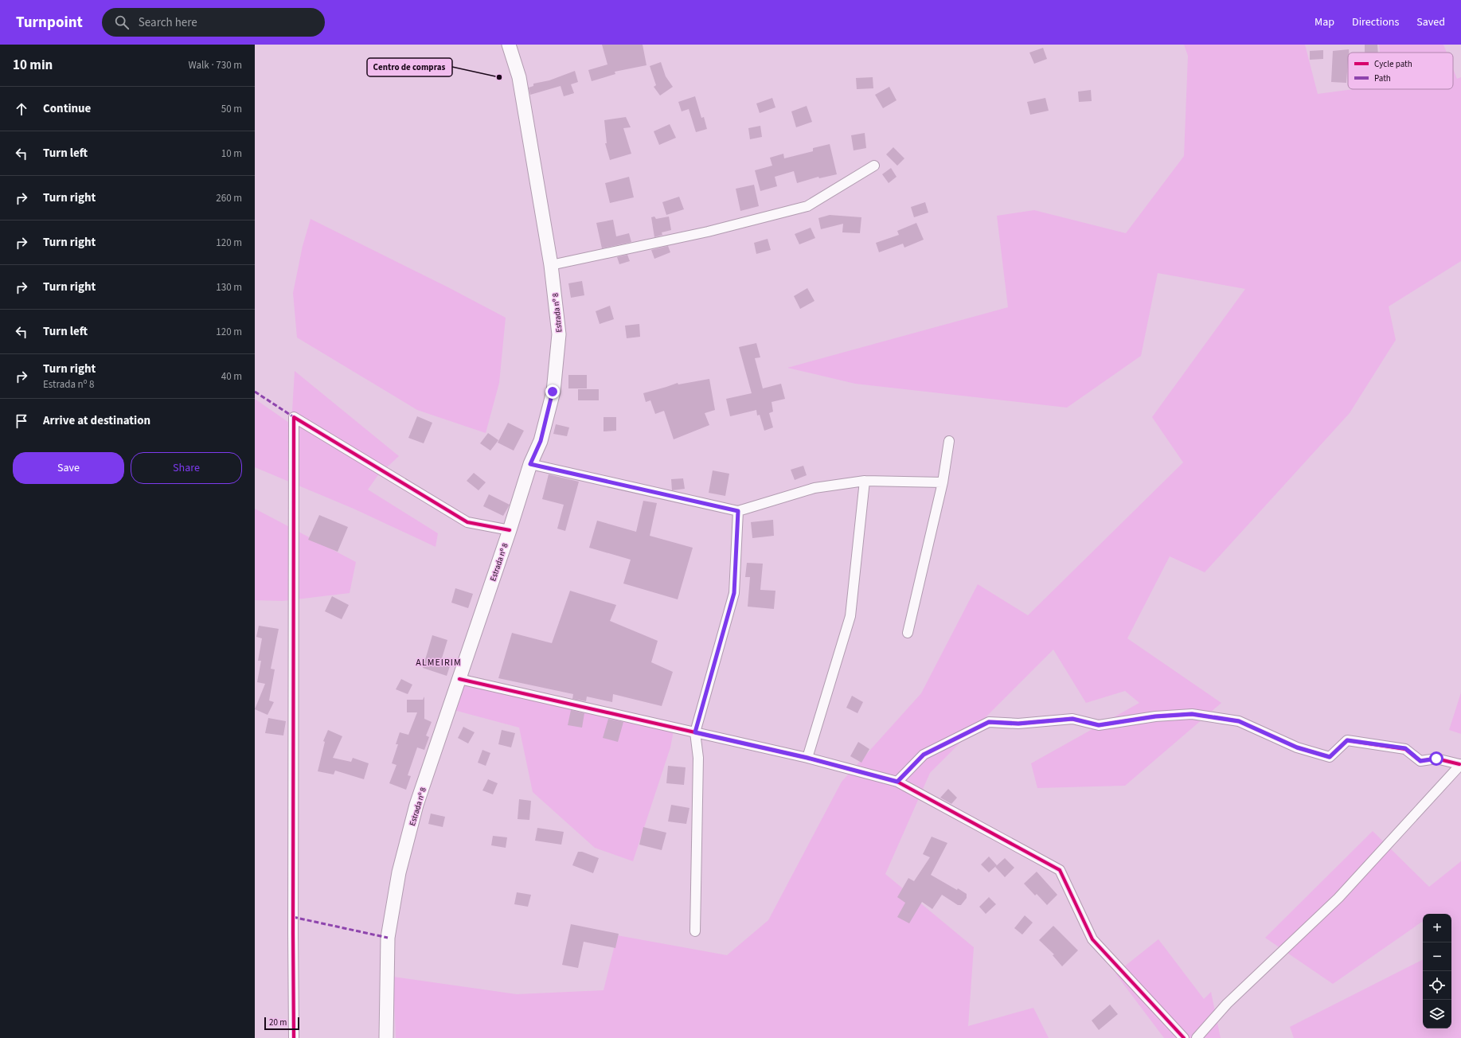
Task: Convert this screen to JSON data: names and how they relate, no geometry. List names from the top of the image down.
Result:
{
  "streets": {
    "main road": ["Estrada nº 8"]
  },
  "districts": ["ALMEIRIM"],
  "places": ["Centro de compras"],
  "legend": ["Cycle path", "Path"],
  "scale_bar": "20 m",
  "page": {
    "header": "Turnpoint",
    "search": "Search here",
    "nav": ["Map", "Directions", "Saved"],
    "heading": ["10 min", "Walk · 730 m"],
    "list": [
      ["Continue", "50 m"],
      ["Turn left", "10 m"],
      ["Turn right", "260 m"],
      ["Turn right", "120 m"],
      ["Turn right", "130 m"],
      ["Turn left", "120 m"],
      ["Turn right", "Estrada nº 8", "40 m"],
      "Arrive at destination"
    ],
    "buttons": ["Save", "Share"],
    "map_buttons": ["+", "−"],
    "scale": "20 m"
  }
}
